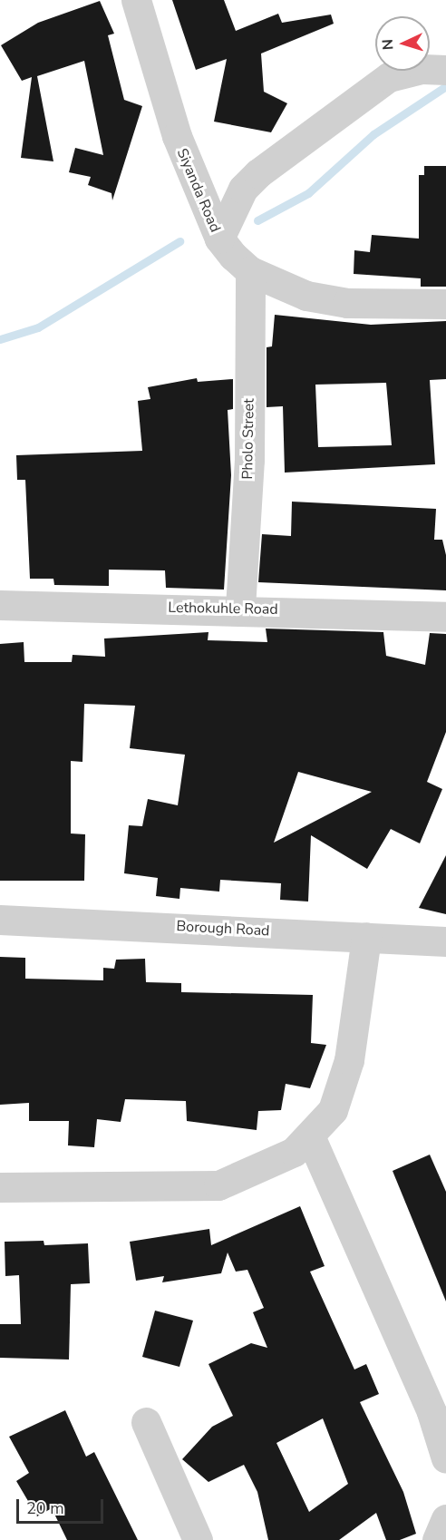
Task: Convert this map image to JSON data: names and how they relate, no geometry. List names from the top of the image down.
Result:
{
  "streets": {
    "street": [
      "Siyanda Road",
      "Pholo Street",
      "Lethokuhle Road",
      "Borough Road"
    ]
  },
  "crossings": [
    ["Siyanda Road", "Pholo Street"],
    ["Pholo Street", "Lethokuhle Road"]
  ],
  "scale_bar": "20 m",
  "north": "left"
}
